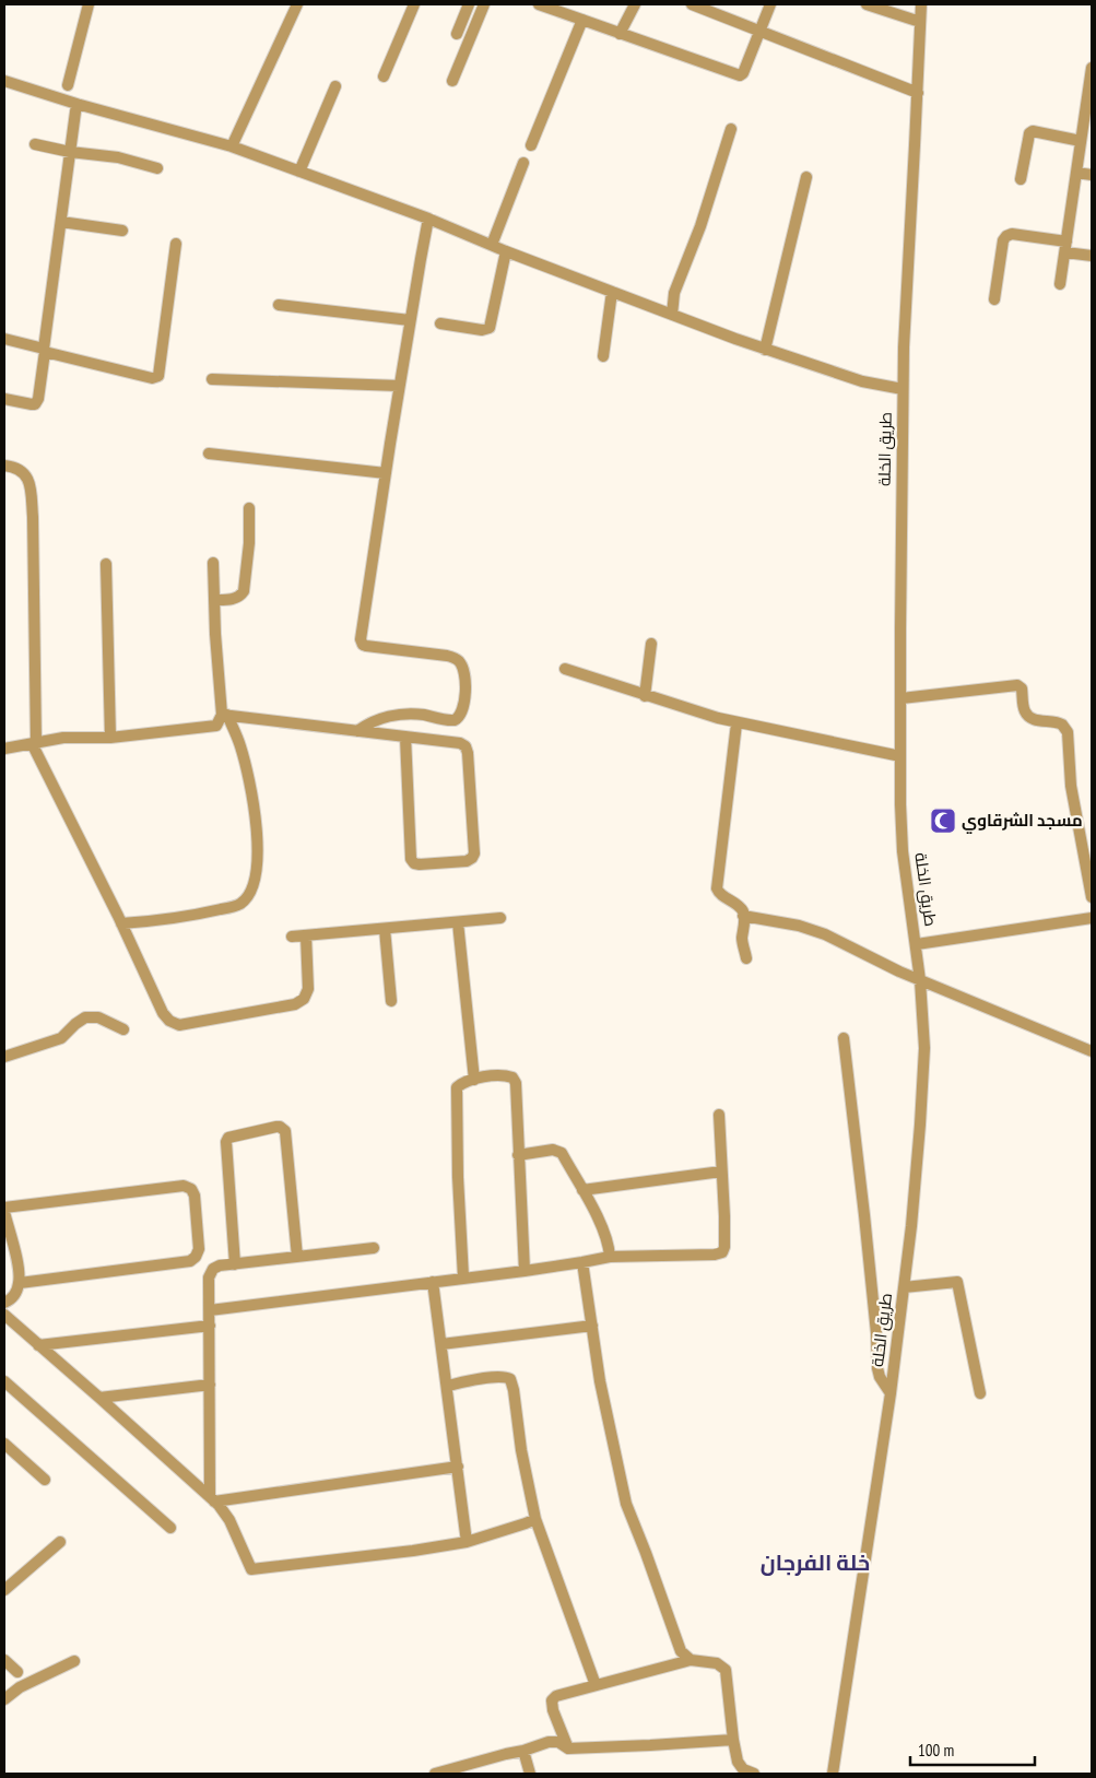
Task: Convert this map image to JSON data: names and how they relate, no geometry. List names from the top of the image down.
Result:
{
  "streets": {
    "street": ["طريق الخلة"]
  },
  "districts": ["خلة الفرجان"],
  "places": {
    "mosque": ["مسجد الشرقاوي"]
  },
  "scale_bar": "100 m"
}
